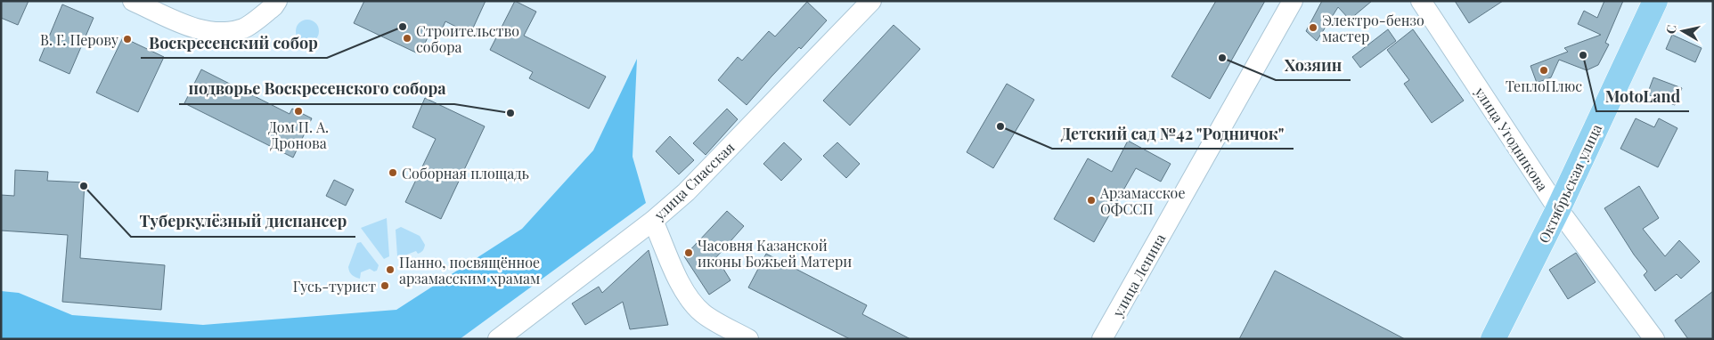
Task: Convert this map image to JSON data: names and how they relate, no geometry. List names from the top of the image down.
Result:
{
  "streets": {
    "main road": ["Октябрьская улица"],
    "street": ["улица Угодникова", "улица Спасская", "улица Ленина"]
  },
  "crossings": [
    ["улица Угодникова", "Октябрьская улица"]
  ],
  "places": [
    "Воскресенский собор",
    "Электро-бензо мастер",
    "Строительство собора",
    "В. Г. Перову",
    "MotoLand",
    "Хозяин",
    "ТеплоПлюс",
    "Дом П. А. Дронова",
    "подворье Воскресенского собора",
    "Детский сад №42 \"Родничок\"",
    "Соборная площадь",
    "Туберкулёзный диспансер",
    "Арзамасское ОФССП",
    "Часовня Казанской иконы Божьей Матери",
    "Панно, посвящённое арзамасским храмам",
    "Гусь-турист"
  ],
  "north": "left"
}
